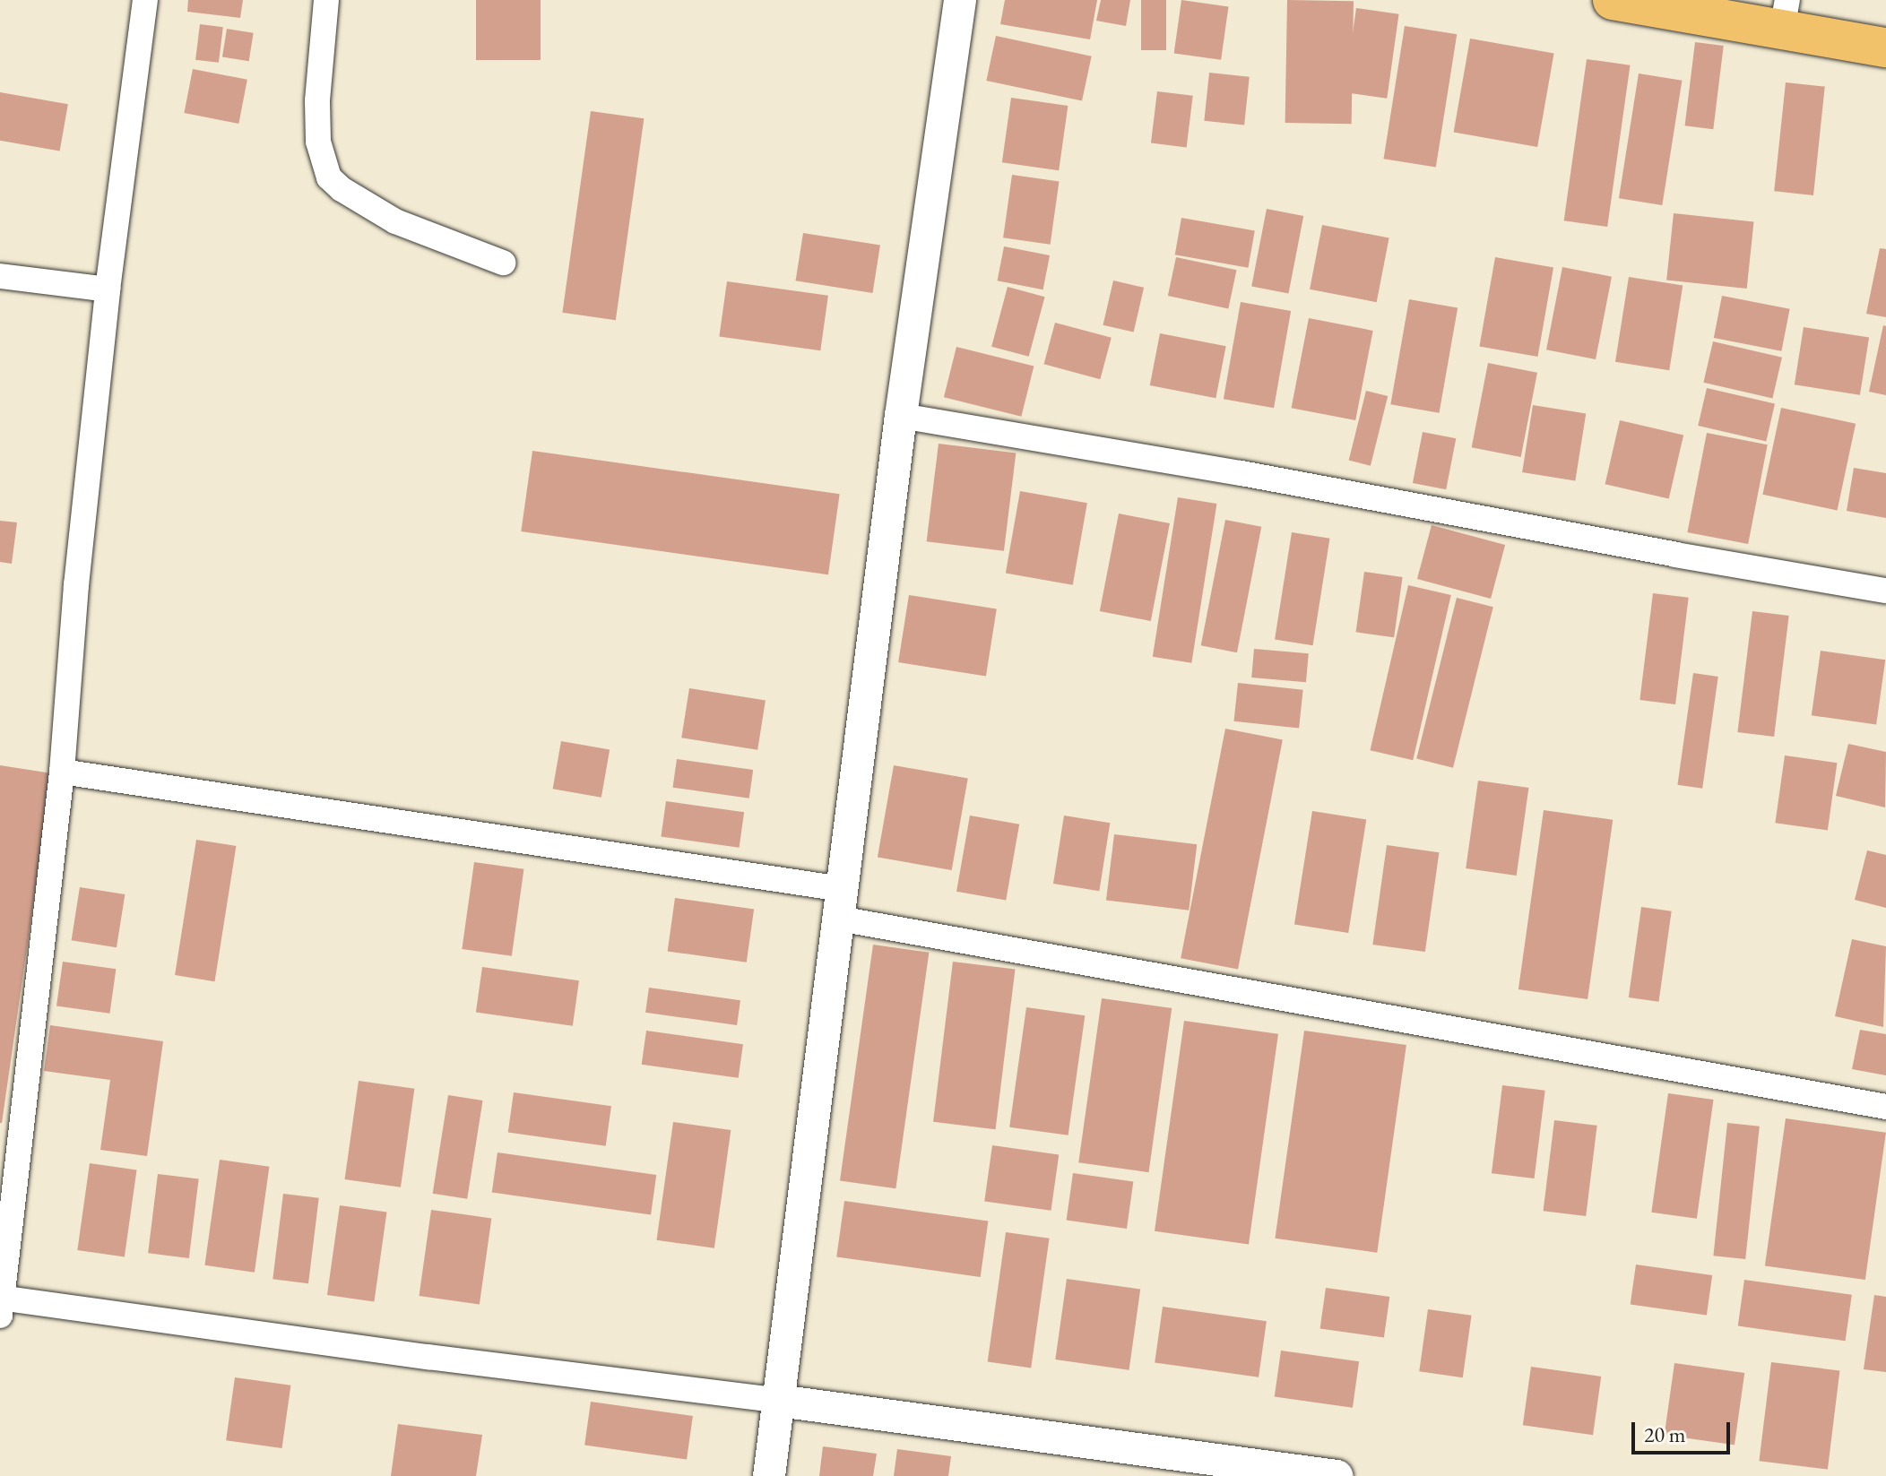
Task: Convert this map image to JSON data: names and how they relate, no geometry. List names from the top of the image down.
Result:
{
  "scale_bar": "20 m"
}
